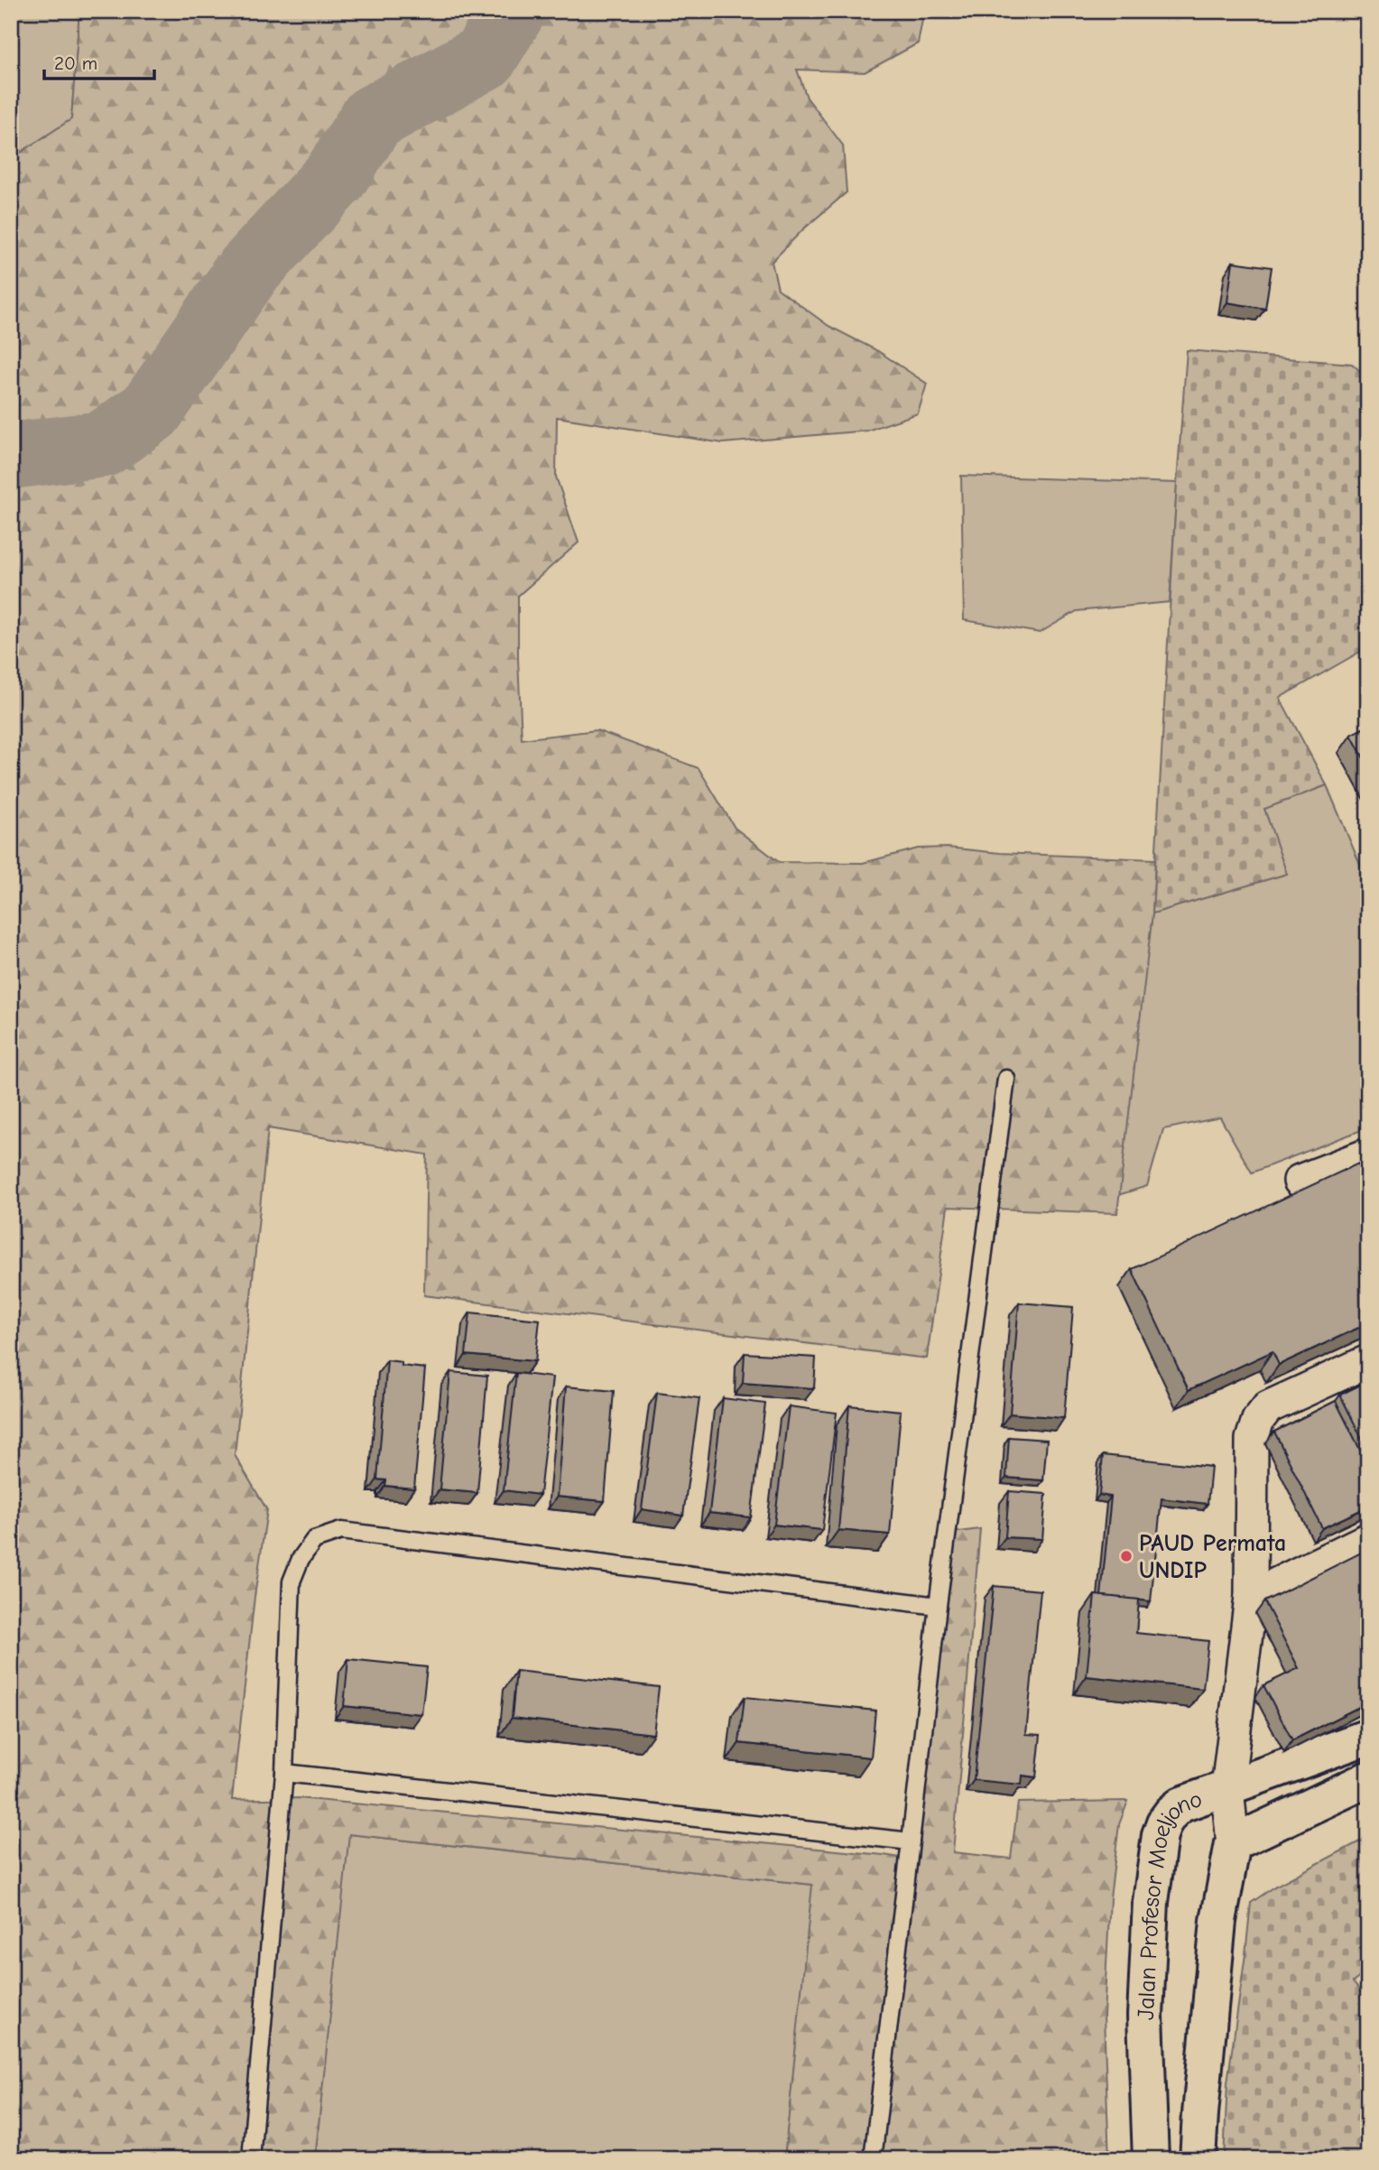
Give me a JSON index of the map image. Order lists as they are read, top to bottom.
{
  "streets": {
    "street": ["Jalan Profesor Moeljono"]
  },
  "places": ["PAUD Permata UNDIP"],
  "scale_bar": "20 m"
}
